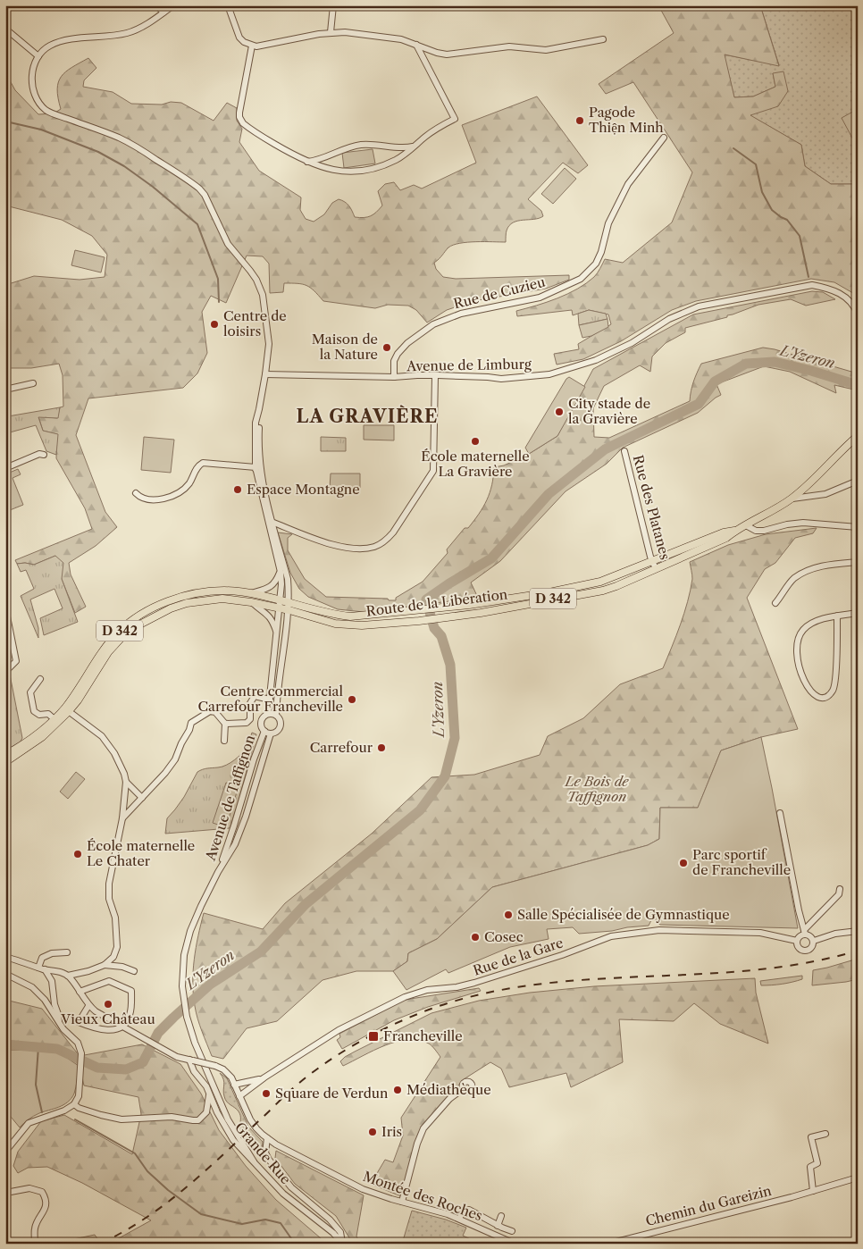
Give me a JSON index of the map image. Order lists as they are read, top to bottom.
{
  "streets": {
    "main road": ["D 342", "Route de la Libération"],
    "street": [
      "Rue de Cuzieu",
      "Avenue de Limburg",
      "Rue des Platanes",
      "Avenue de Taffignon",
      "Rue de la Gare",
      "Grande Rue",
      "Montée des Roches",
      "Chemin du Gareizin"
    ]
  },
  "crossings": [
    ["Rue de Cuzieu", "Avenue de Limburg"],
    ["Rue des Platanes", "Route de la Libération"],
    ["D 342", "Route de la Libération"],
    ["D 342", "Avenue de Taffignon"],
    ["Route de la Libération", "Avenue de Taffignon"],
    ["Avenue de Taffignon", "Grande Rue"],
    ["Rue de la Gare", "Grande Rue"],
    ["Grande Rue", "Montée des Roches"]
  ],
  "districts": ["LA GRAVIÈRE"],
  "water": ["L'Yzeron"],
  "parks": ["Le Bois de Taffignon"],
  "places": {
    "other": [
      "Pagode Thiện Minh",
      "Centre de loisirs",
      "Maison de la Nature",
      "City stade de la Gravière",
      "École maternelle La Gravière",
      "Espace Montagne",
      "Centre commercial Carrefour Francheville",
      "Carrefour",
      "École maternelle Le Chater",
      "Parc sportif de Francheville",
      "Salle Spécialisée de Gymnastique",
      "Cosec",
      "Vieux Château",
      "Médiathèque",
      "Square de Verdun",
      "Iris"
    ],
    "transit": ["Francheville"]
  }
}
